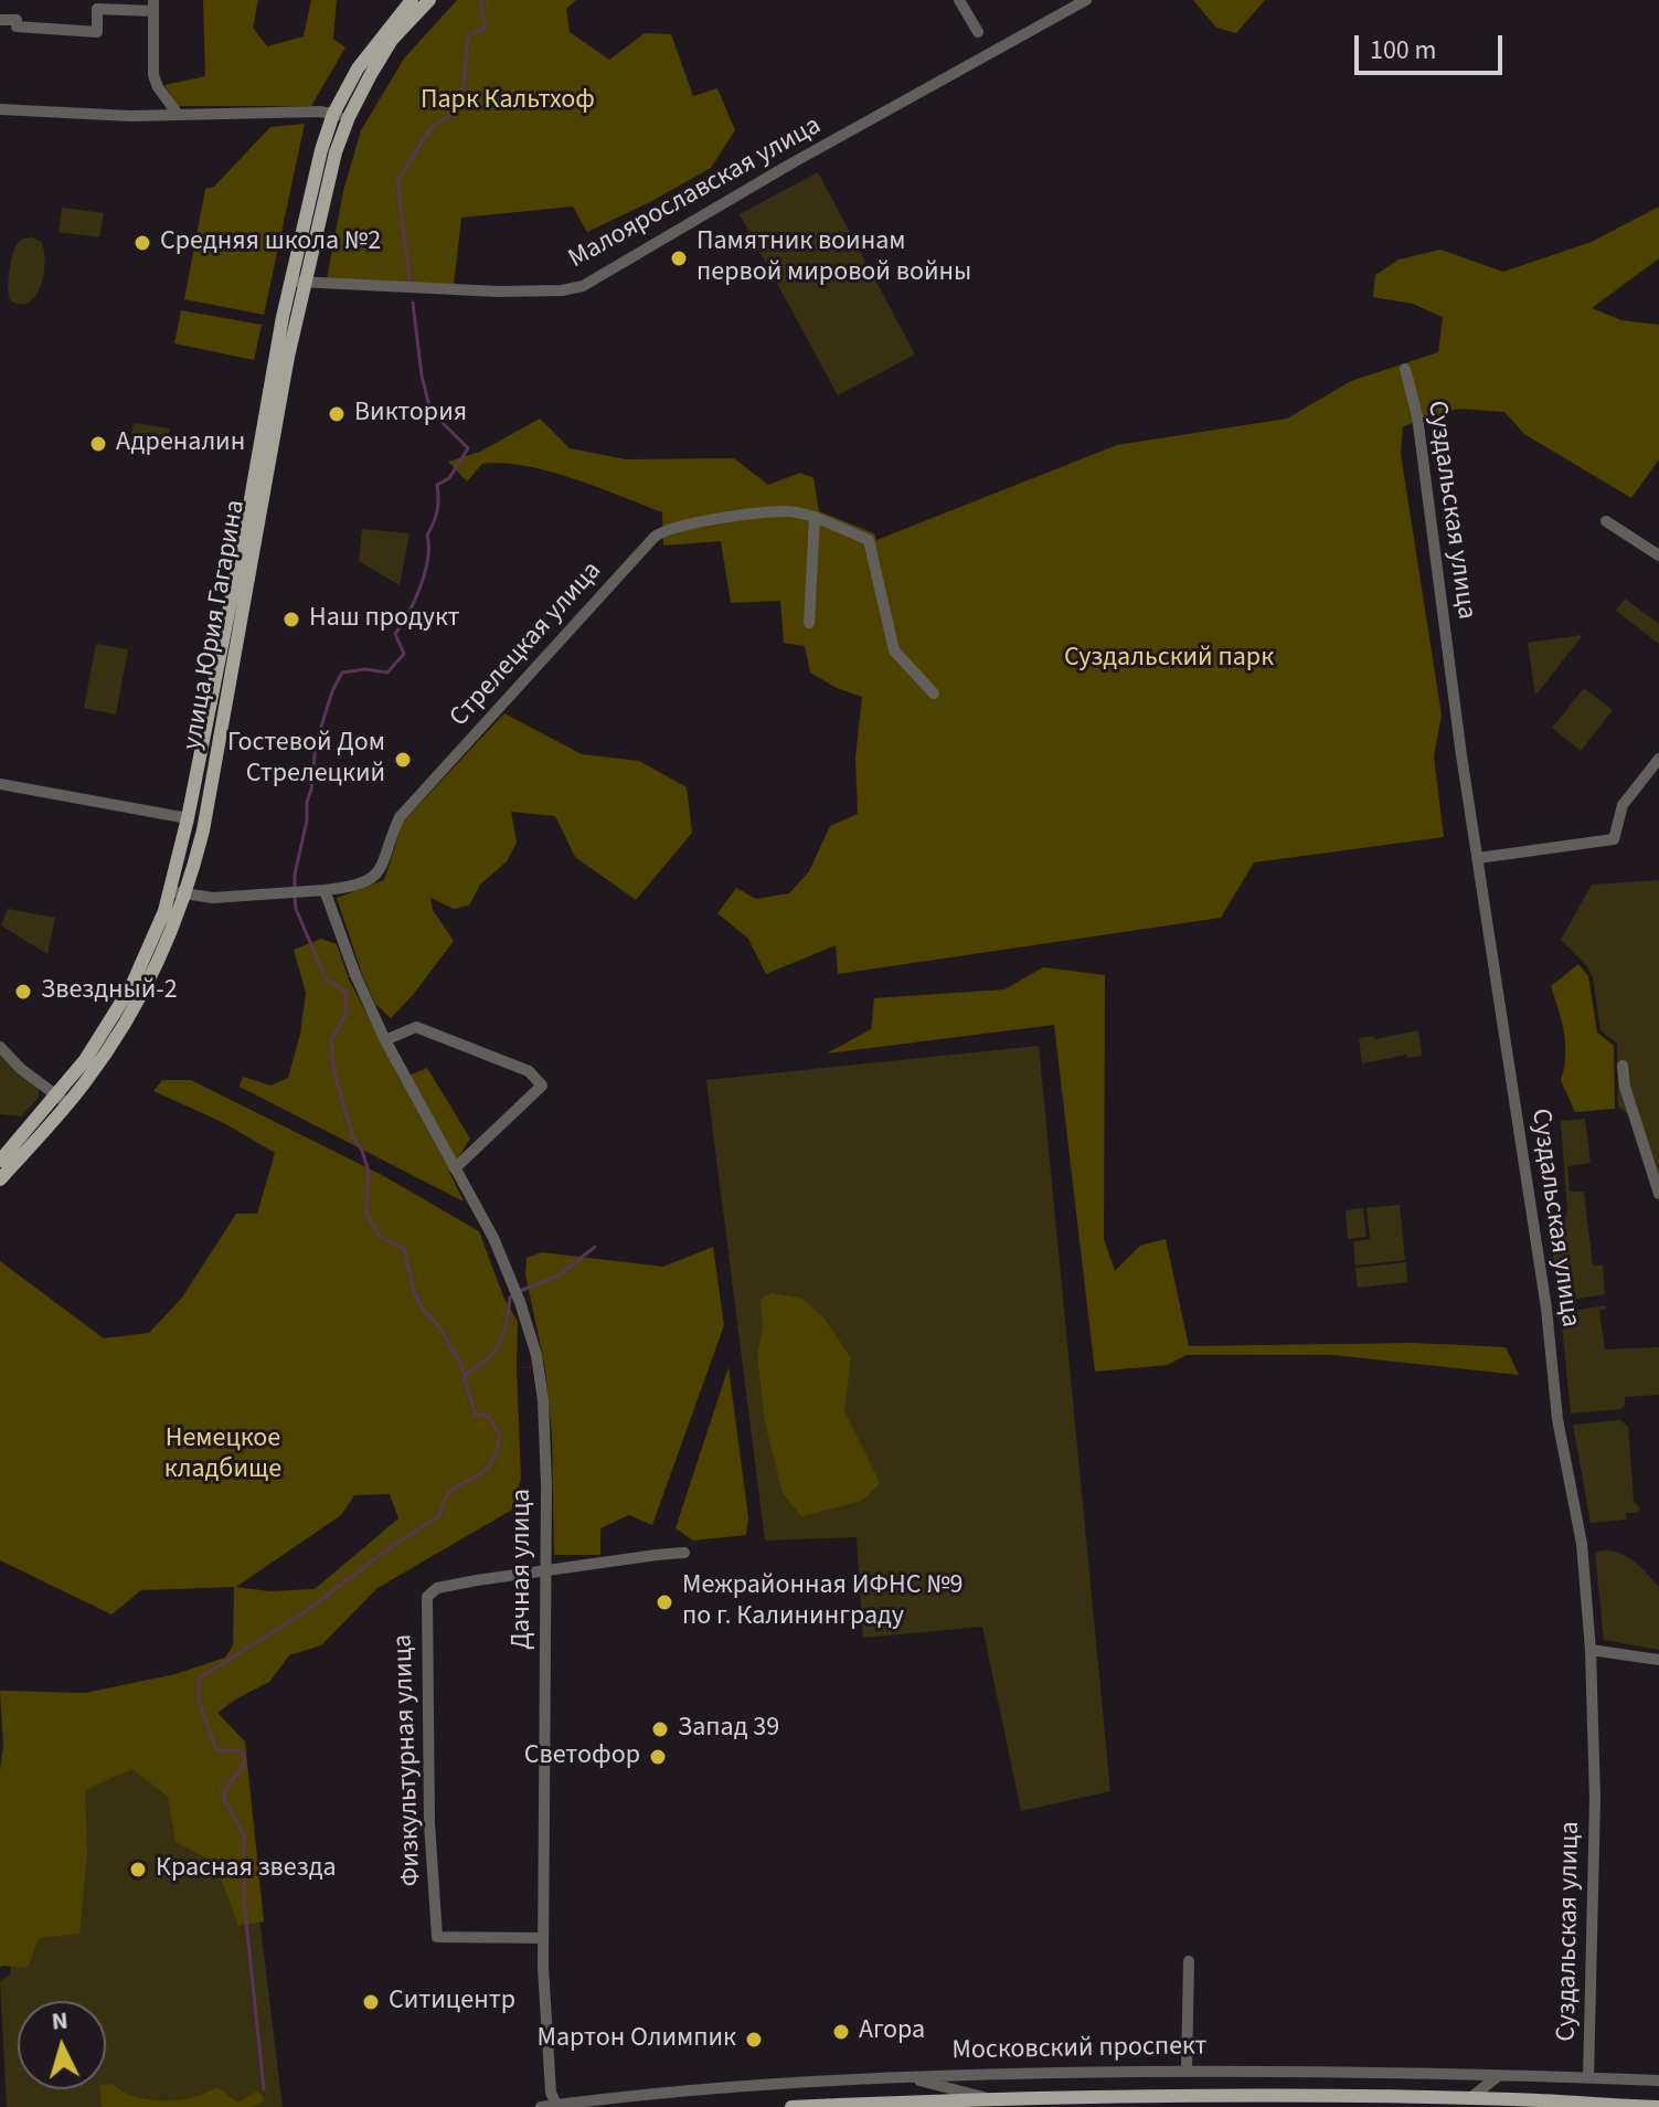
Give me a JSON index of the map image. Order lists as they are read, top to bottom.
{
  "streets": {
    "main road": ["улица Юрия Гагарина", "Московский проспект"],
    "street": [
      "Малоярославская улица",
      "Суздальская улица",
      "Стрелецкая улица",
      "Дачная улица",
      "Физкультурная улица"
    ]
  },
  "crossings": [
    ["Малоярославская улица", "улица Юрия Гагарина"],
    ["Суздальская улица", "Московский проспект"],
    ["улица Юрия Гагарина", "Стрелецкая улица"],
    ["Дачная улица", "Физкультурная улица"],
    ["Дачная улица", "Московский проспект"]
  ],
  "parks": ["Парк Кальтхоф", "Суздальский парк", "Немецкое кладбище"],
  "places": [
    "Средняя школа №2",
    "Памятник воинам первой мировой войны",
    "Виктория",
    "Адреналин",
    "Наш продукт",
    "Гостевой Дом Стрелецкий",
    "Звездный-2",
    "Межрайонная ИФНС №9 по г. Калининграду",
    "Запад 39",
    "Светофор",
    "Красная звезда",
    "Ситицентр",
    "Агора",
    "Мартон Олимпик"
  ],
  "scale_bar": "100 m",
  "north": "top"
}
